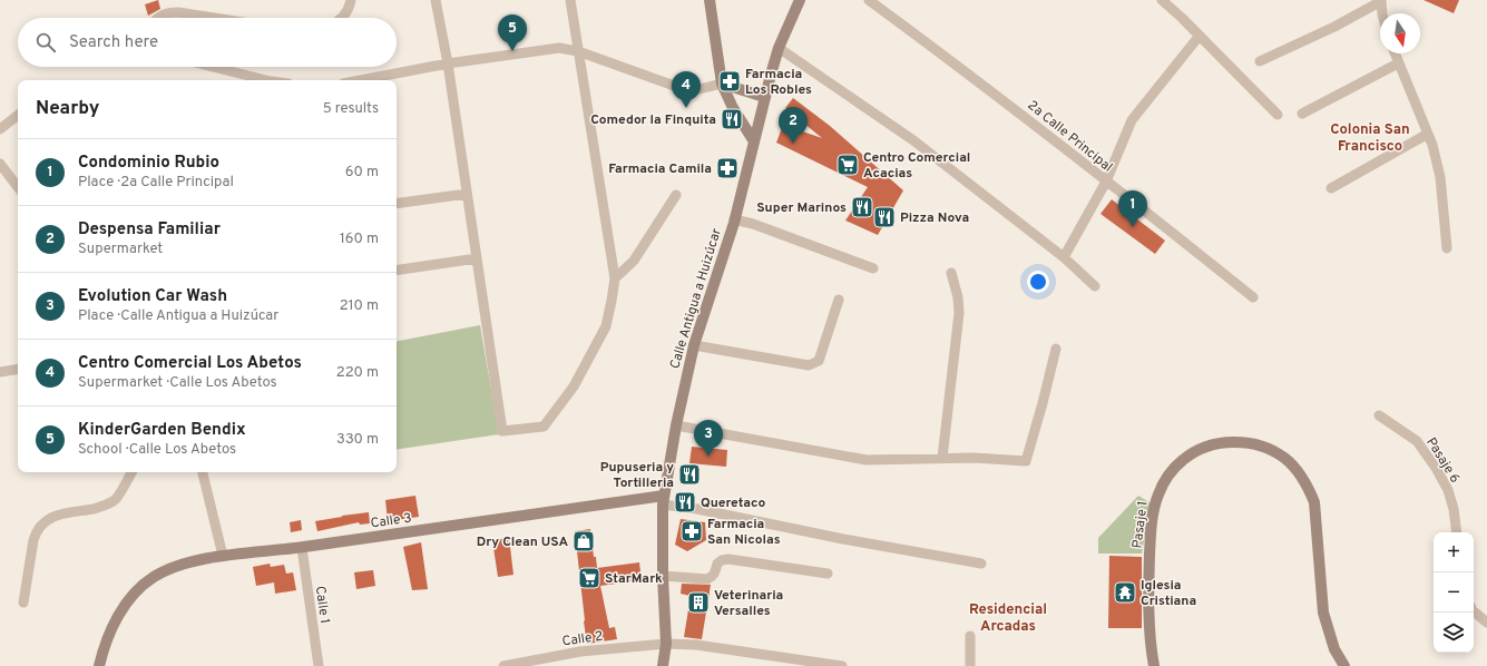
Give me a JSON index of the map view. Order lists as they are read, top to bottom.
{
  "streets": {
    "street": [
      "2a Calle Principal",
      "Calle Antigua a Huizúcar",
      "Pasaje 6",
      "Calle 3",
      "Pasaje 1",
      "Calle 1",
      "Calle 2"
    ]
  },
  "crossings": [
    ["Calle Antigua a Huizúcar", "Calle 3"],
    ["Calle Antigua a Huizúcar", "Calle 2"],
    ["Calle 3", "Calle 1"]
  ],
  "districts": ["Colonia San Francisco", "Residencial Arcadas"],
  "places": {
    "pharmacy": ["Farmacia Los Robles", "Farmacia Camila", "Farmacia San Nicolas"],
    "restaurant": [
      "Comedor la Finquita",
      "Super Marinos",
      "Pizza Nova",
      "Pupuseria y Tortilleria",
      "Queretaco"
    ],
    "supermarket": ["Centro Comercial Acacias", "StarMark"],
    "shop": ["Dry Clean USA"],
    "temple": ["Iglesia Cristiana"],
    "building": ["Veterinaria Versalles"]
  },
  "north": "bottom",
  "page": {
    "pins": [
      "5",
      "4",
      "2",
      "1",
      "3"
    ],
    "search": "Search here",
    "heading": ["Nearby", "5 results"],
    "list": [
      {
        "mark": "1",
        "name": "Condominio Rubio",
        "note": "Place · 2a Calle Principal",
        "value": "60 m"
      },
      {
        "mark": "2",
        "name": "Despensa Familiar",
        "note": "Supermarket",
        "value": "160 m"
      },
      {
        "mark": "3",
        "name": "Evolution Car Wash",
        "note": "Place · Calle Antigua a Huizúcar",
        "value": "210 m"
      },
      {
        "mark": "4",
        "name": "Centro Comercial Los Abetos",
        "note": "Supermarket · Calle Los Abetos",
        "value": "220 m"
      },
      {
        "mark": "5",
        "name": "KinderGarden Bendix",
        "note": "School · Calle Los Abetos",
        "value": "330 m"
      }
    ],
    "map_buttons": ["+", "−"]
  }
}
